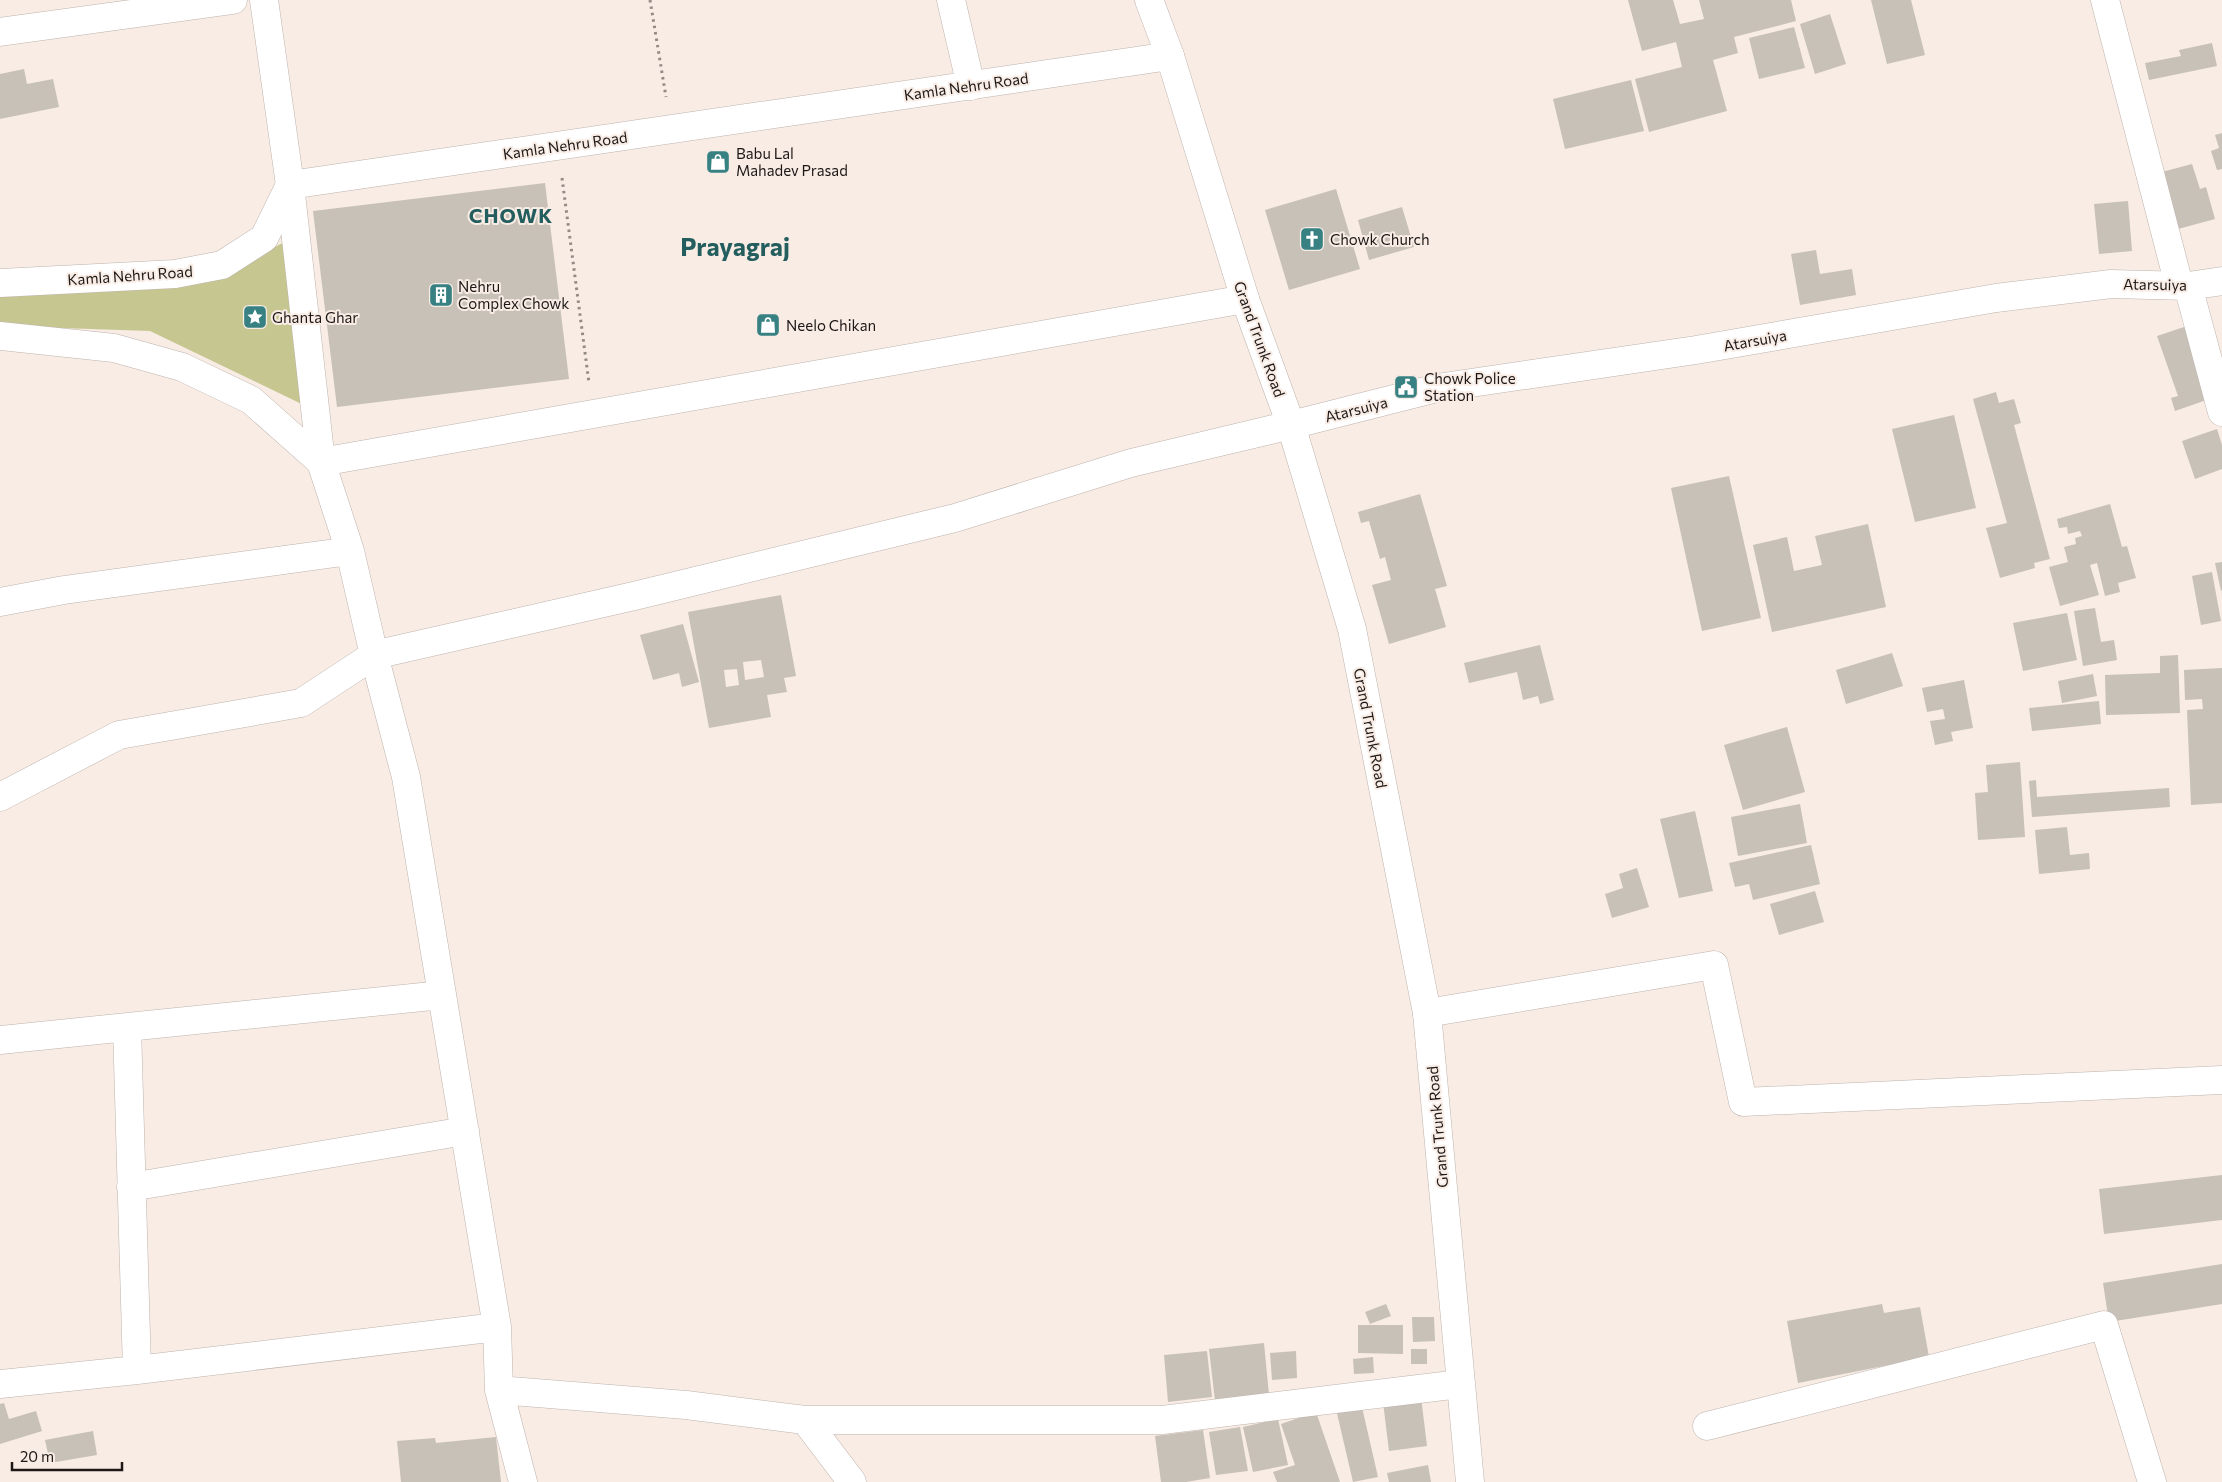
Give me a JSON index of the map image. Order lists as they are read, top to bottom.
{
  "streets": {
    "street": ["Kamla Nehru Road", "Atarsuiya", "Grand Trunk Road"]
  },
  "crossings": [
    ["Kamla Nehru Road", "Grand Trunk Road"],
    ["Atarsuiya", "Grand Trunk Road"]
  ],
  "districts": ["CHOWK", "Prayagraj"],
  "places": {
    "shop": ["Babu Lal Mahadev Prasad", "Neelo Chikan"],
    "church": ["Chowk Church"],
    "building": ["Nehru Complex Chowk"],
    "place": ["Ghanta Ghar"],
    "public building": ["Chowk Police Station"]
  },
  "scale_bar": "20 m"
}
